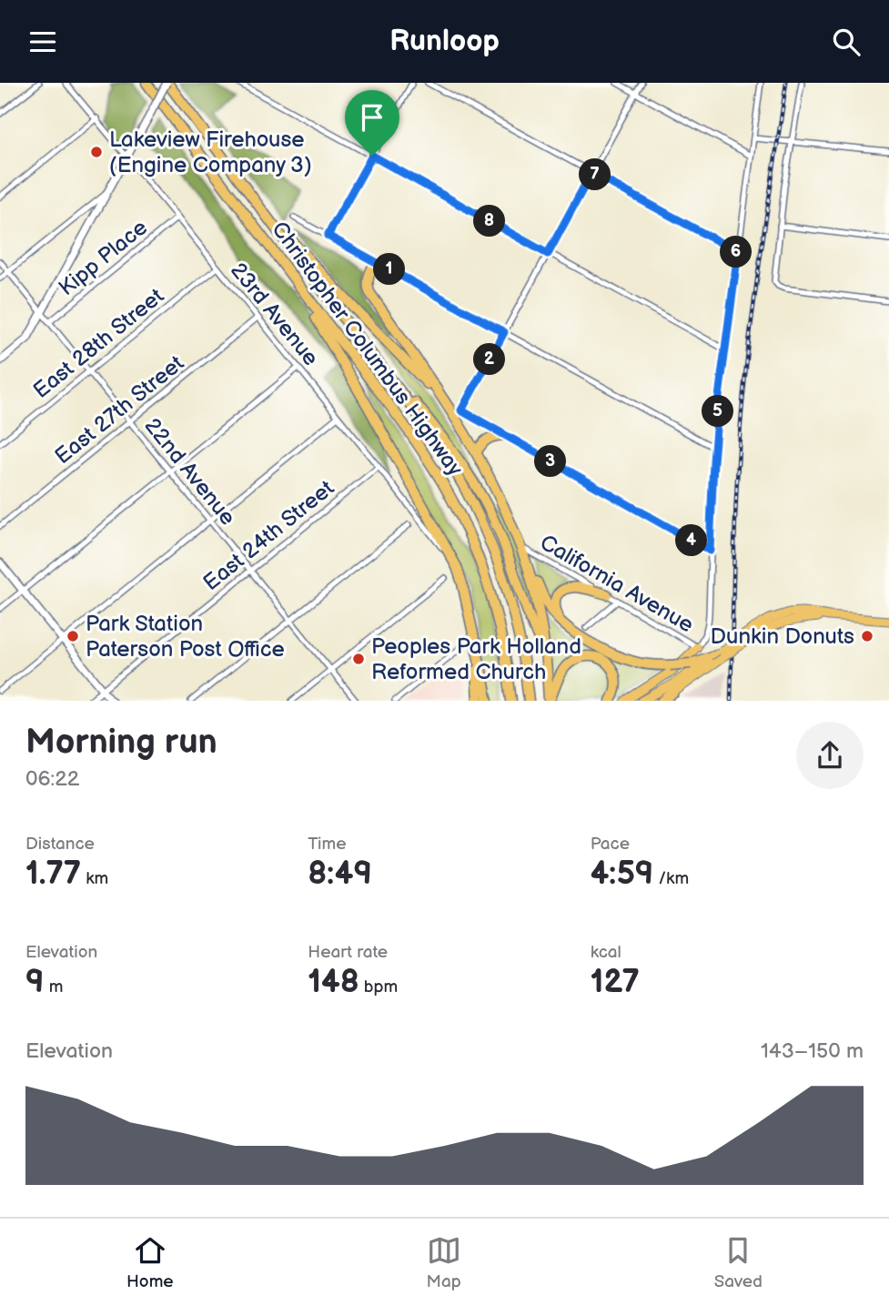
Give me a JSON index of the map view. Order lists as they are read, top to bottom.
{
  "streets": {
    "highway": ["Christopher Columbus Highway"],
    "street": [
      "Kipp Place",
      "23rd Avenue",
      "East 28th Street",
      "East 27th Street",
      "22nd Avenue",
      "East 24th Street",
      "California Avenue"
    ]
  },
  "crossings": [
    ["Kipp Place", "23rd Avenue"],
    ["Kipp Place", "22nd Avenue"],
    ["23rd Avenue", "East 28th Street"],
    ["23rd Avenue", "East 27th Street"],
    ["23rd Avenue", "East 24th Street"],
    ["East 28th Street", "22nd Avenue"],
    ["East 27th Street", "22nd Avenue"],
    ["22nd Avenue", "East 24th Street"]
  ],
  "places": [
    "Lakeview Firehouse (Engine Company 3)",
    "Park Station Paterson Post Office",
    "Dunkin Donuts",
    "Peoples Park Holland Reformed Church"
  ],
  "page": {
    "header": "Runloop",
    "pins": [
      "7",
      "8",
      "6",
      "1",
      "2",
      "5",
      "3",
      "4"
    ],
    "heading": ["Morning run", "06:22"],
    "stats": [
      ["Distance", "1.77 km"],
      ["Time", "8:49"],
      ["Pace", "4:59 /km"],
      ["Elevation", "9 m"],
      ["Heart rate", "148 bpm"],
      ["kcal", "127"]
    ],
    "chart": ["Elevation", "143–150 m"],
    "tabs": ["Home", "Map", "Saved"]
  }
}
